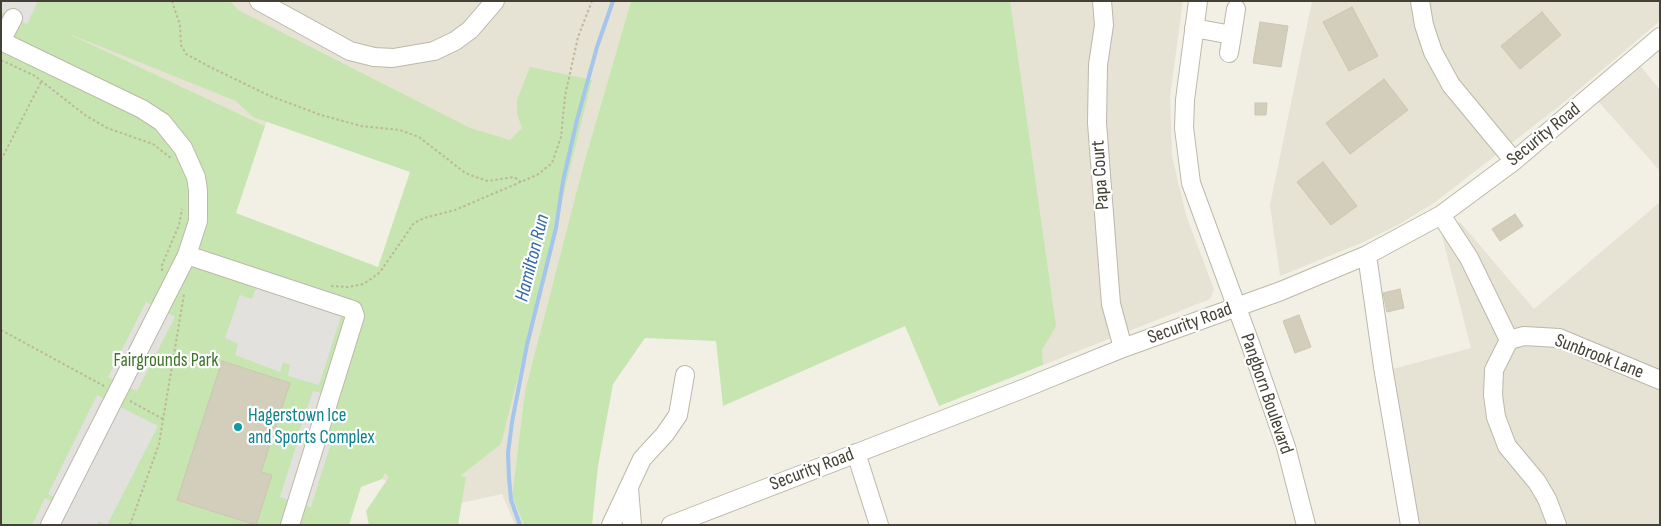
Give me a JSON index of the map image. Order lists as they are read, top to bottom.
{
  "streets": {
    "street": [
      "Security Road",
      "Papa Court",
      "Sunbrook Lane",
      "Pangborn Boulevard"
    ]
  },
  "crossings": [
    ["Security Road", "Papa Court"],
    ["Security Road", "Pangborn Boulevard"]
  ],
  "water": ["Hamilton Run"],
  "parks": ["Fairgrounds Park"],
  "places": ["Hagerstown Ice and Sports Complex"]
}
